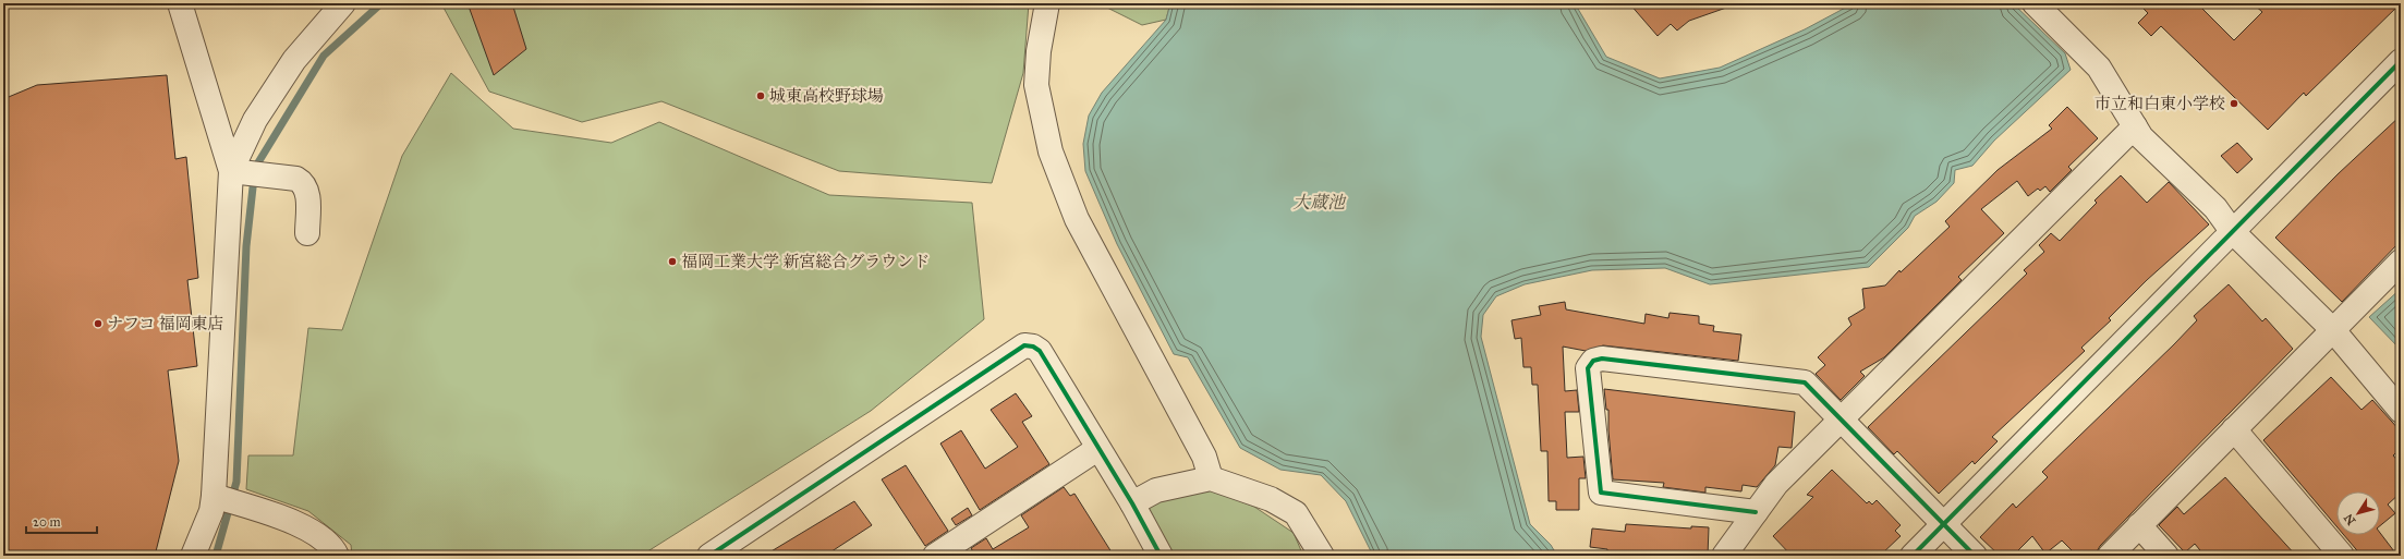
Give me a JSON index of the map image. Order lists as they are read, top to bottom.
{
  "water": ["大蔵池"],
  "places": [
    "城東高校野球場",
    "市立和白東小学校",
    "福岡工業大学 新宮総合グラウンド",
    "ナフコ 福岡東店"
  ],
  "scale_bar": "20 m",
  "north": "bottom left"
}
